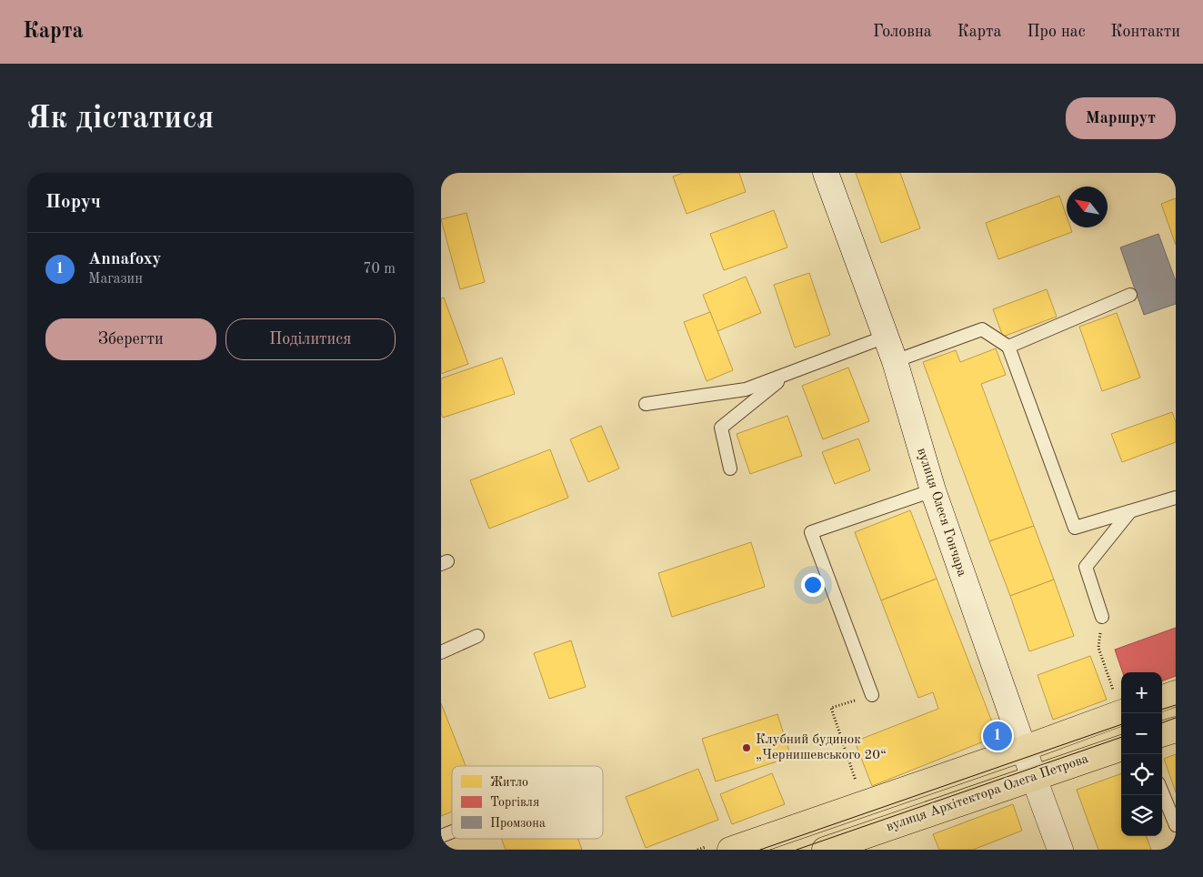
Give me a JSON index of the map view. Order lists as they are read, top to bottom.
{
  "streets": {
    "main road": ["вулиця Олеся Гончара", "вулиця Архітектора Олега Петрова"]
  },
  "crossings": [
    ["вулиця Олеся Гончара", "вулиця Архітектора Олега Петрова"]
  ],
  "places": ["Клубний будинок „Чернишевського 20“"],
  "legend": ["Житло", "Торгівля", "Промзона"],
  "north": "top left",
  "page": {
    "header": "Карта",
    "nav": [
      "Головна",
      "Карта",
      "Про нас",
      "Контакти"
    ],
    "buttons": [
      "Маршрут",
      ["Зберегти", "Поділитися"]
    ],
    "title": "Як дістатися",
    "heading": "Поруч",
    "list": [
      {
        "mark": "1",
        "name": "Annafoxy",
        "note": "Магазин",
        "value": "70 m"
      }
    ],
    "map_buttons": ["+", "−"],
    "pins": "1"
  }
}
